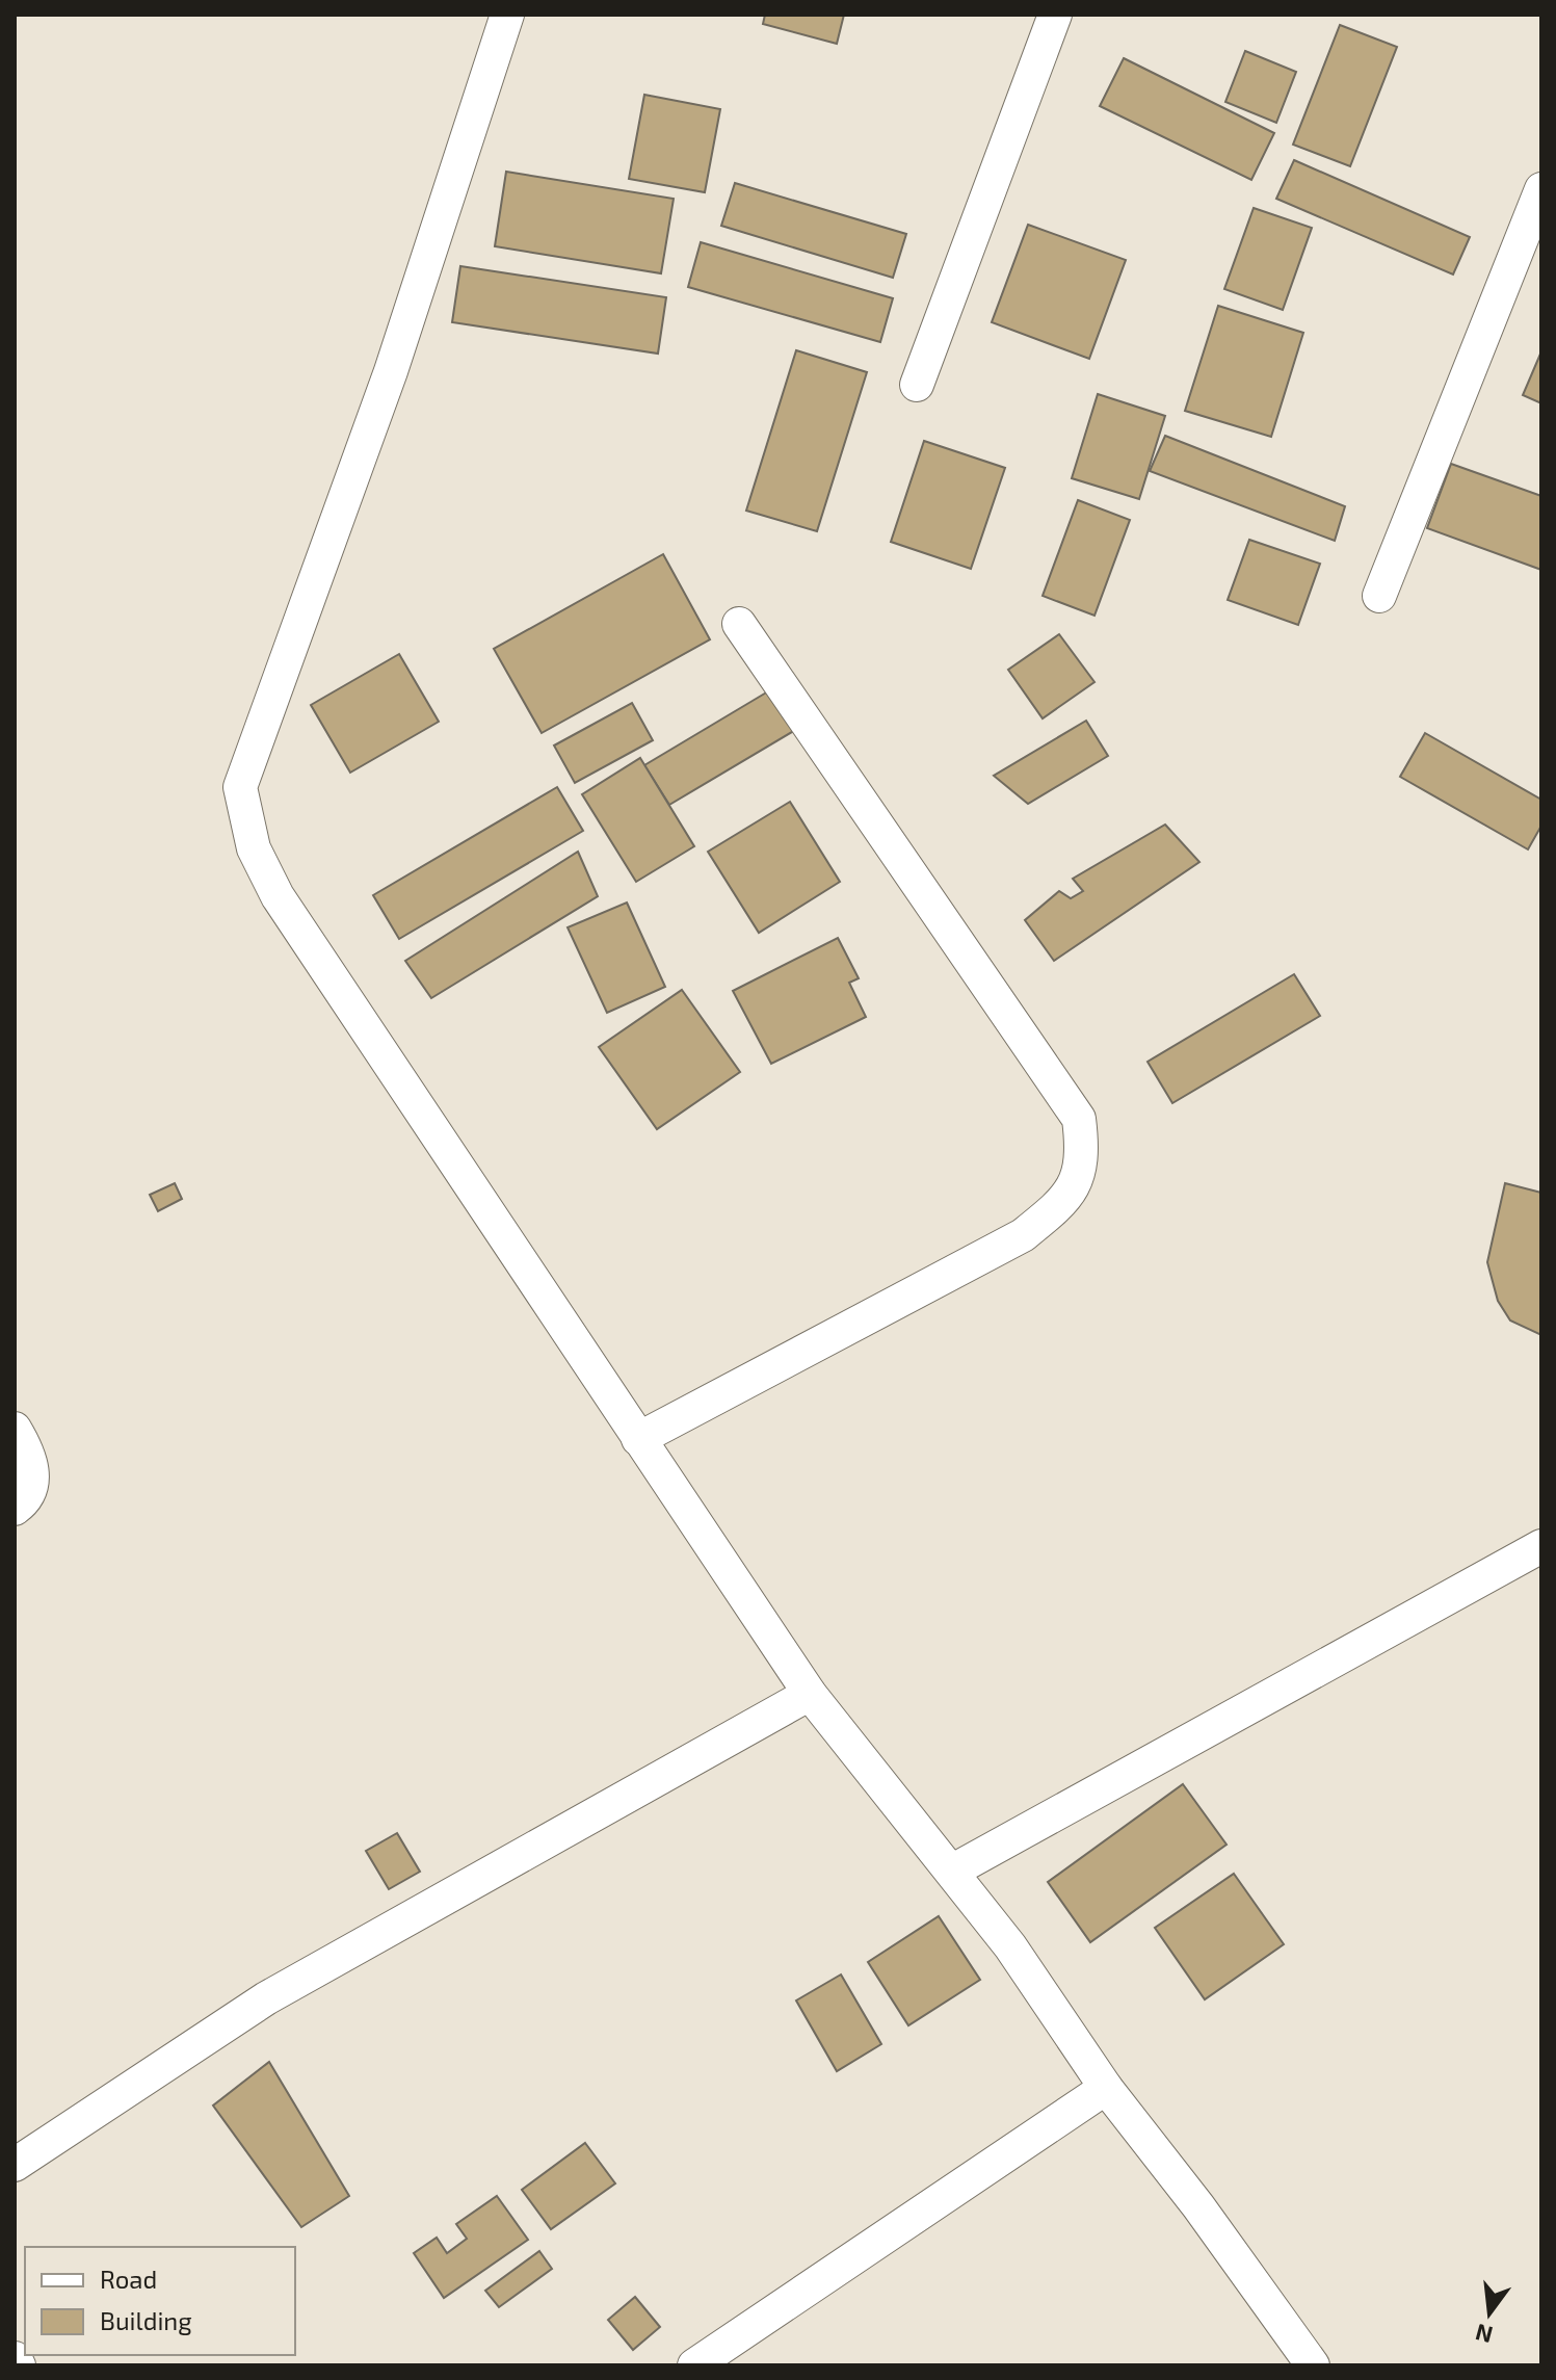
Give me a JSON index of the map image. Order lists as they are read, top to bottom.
{
  "legend": ["Road", "Building"],
  "north": "bottom"
}
